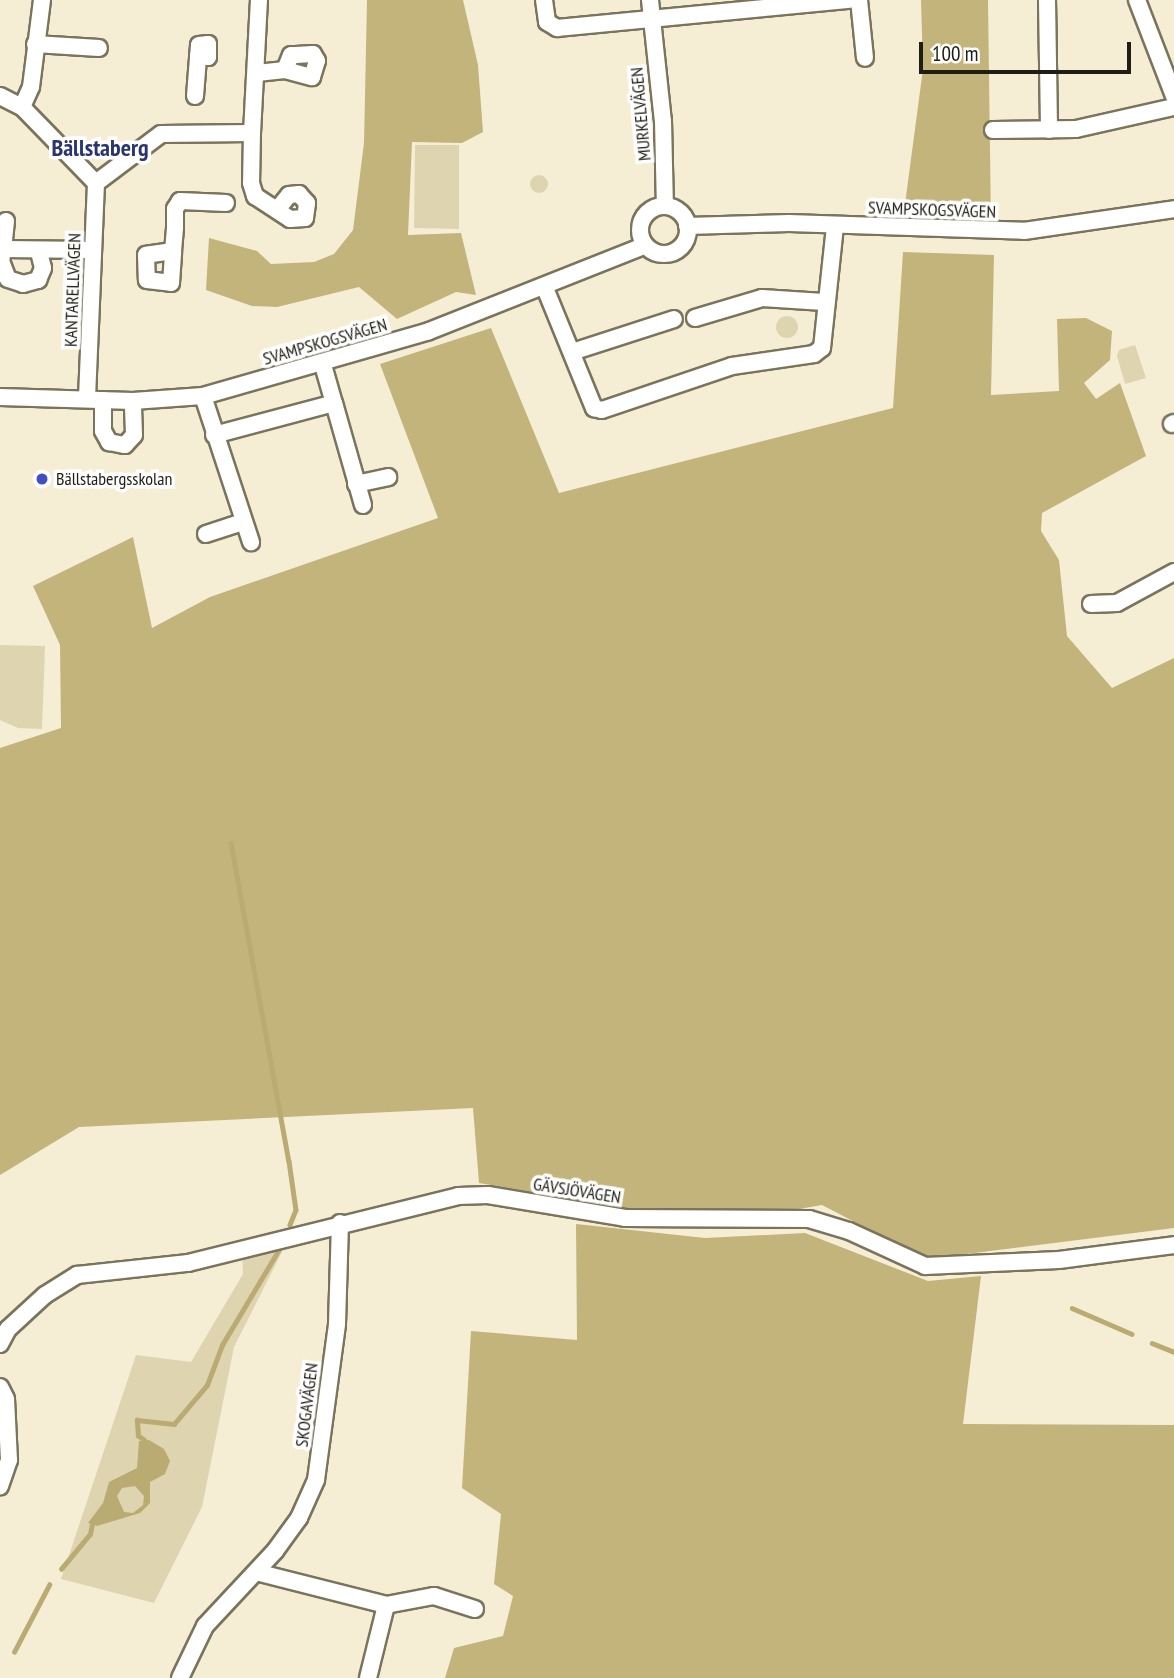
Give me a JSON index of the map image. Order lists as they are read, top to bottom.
{
  "streets": {
    "street": [
      "MURKELVÄGEN",
      "SVAMPSKOGSVÄGEN",
      "KANTARELLVÄGEN",
      "GÄVSJÖVÄGEN",
      "SKOGAVÄGEN"
    ]
  },
  "crossings": [
    ["MURKELVÄGEN", "SVAMPSKOGSVÄGEN"],
    ["SVAMPSKOGSVÄGEN", "KANTARELLVÄGEN"],
    ["GÄVSJÖVÄGEN", "SKOGAVÄGEN"]
  ],
  "districts": ["Bällstaberg"],
  "places": ["Bällstabergsskolan"],
  "scale_bar": "100 m"
}
